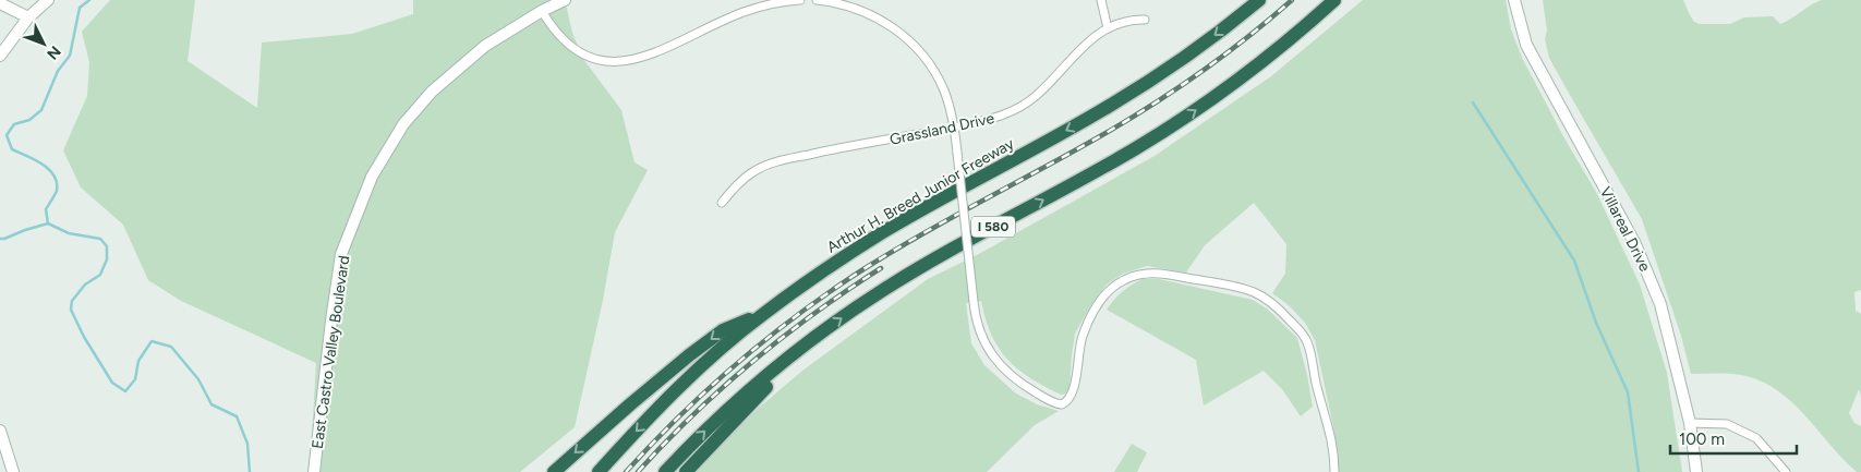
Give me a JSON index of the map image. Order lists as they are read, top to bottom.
{
  "streets": {
    "highway": ["Arthur H. Breed Junior Freeway", "I 580"],
    "street": ["Grassland Drive", "Villareal Drive", "East Castro Valley Boulevard"]
  },
  "scale_bar": "100 m",
  "north": "bottom right"
}
